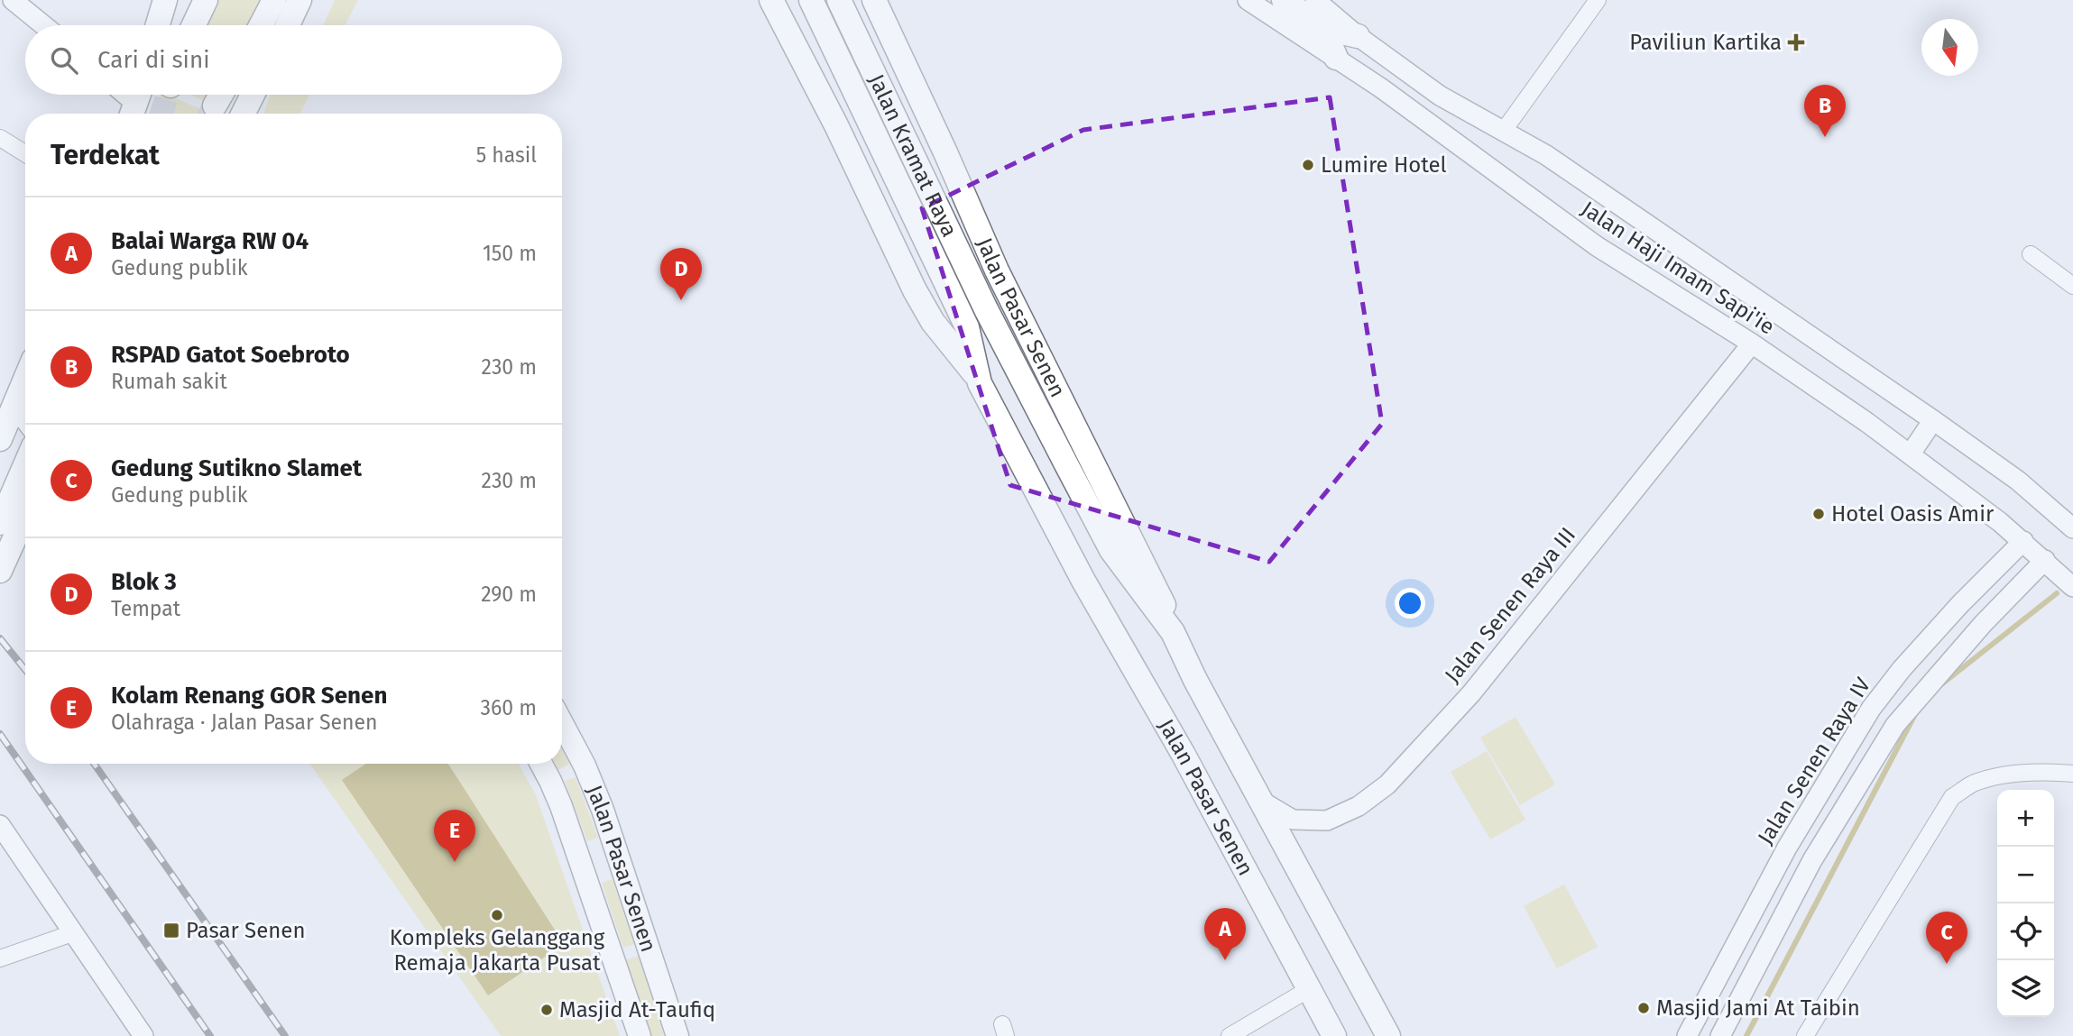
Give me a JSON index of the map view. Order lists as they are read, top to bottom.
{
  "streets": {
    "main road": ["Jalan Kramat Raya", "Jalan Pasar Senen"],
    "street": ["Jalan Haji Imam Sapi'ie", "Jalan Senen Raya III", "Jalan Senen Raya IV"]
  },
  "crossings": [
    ["Jalan Kramat Raya", "Jalan Pasar Senen"],
    ["Jalan Haji Imam Sapi'ie", "Jalan Senen Raya III"],
    ["Jalan Haji Imam Sapi'ie", "Jalan Senen Raya IV"],
    ["Jalan Pasar Senen", "Jalan Senen Raya III"]
  ],
  "places": {
    "health": ["Paviliun Kartika"],
    "other": [
      "Lumire Hotel",
      "Hotel Oasis Amir",
      "Kompleks Gelanggang Remaja Jakarta Pusat",
      "Masjid Jami At Taibin",
      "Masjid At-Taufiq"
    ],
    "transit": ["Pasar Senen"]
  },
  "north": "bottom",
  "page": {
    "search": "Cari di sini",
    "pins": [
      "B",
      "D",
      "E",
      "A",
      "C"
    ],
    "heading": ["Terdekat", "5 hasil"],
    "list": [
      {
        "mark": "A",
        "name": "Balai Warga RW 04",
        "note": "Gedung publik",
        "value": "150 m"
      },
      {
        "mark": "B",
        "name": "RSPAD Gatot Soebroto",
        "note": "Rumah sakit",
        "value": "230 m"
      },
      {
        "mark": "C",
        "name": "Gedung Sutikno Slamet",
        "note": "Gedung publik",
        "value": "230 m"
      },
      {
        "mark": "D",
        "name": "Blok 3",
        "note": "Tempat",
        "value": "290 m"
      },
      {
        "mark": "E",
        "name": "Kolam Renang GOR Senen",
        "note": "Olahraga · Jalan Pasar Senen",
        "value": "360 m"
      }
    ],
    "map_buttons": ["+", "−"]
  }
}
